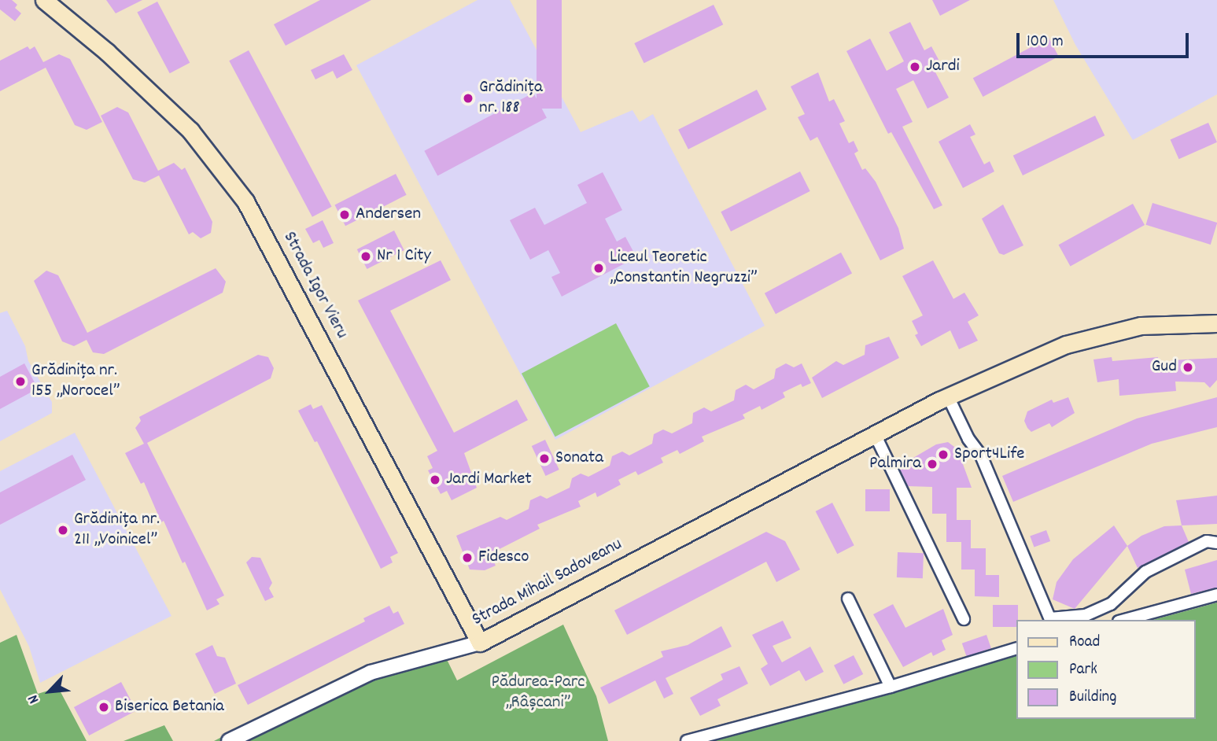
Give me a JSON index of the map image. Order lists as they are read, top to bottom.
{
  "streets": {
    "main road": ["Strada Igor Vieru", "Strada Mihail Sadoveanu"]
  },
  "crossings": [
    ["Strada Igor Vieru", "Strada Mihail Sadoveanu"]
  ],
  "parks": ["Pădurea-Parc „Râșcani”"],
  "places": [
    "Jardi",
    "Grădinița nr. 188",
    "Andersen",
    "Nr 1 City",
    "Liceul Teoretic „Constantin Negruzzi”",
    "Gud",
    "Grădinița nr. 155 „Norocel”",
    "Sport4Life",
    "Sonata",
    "Palmira",
    "Jardi Market",
    "Grădinița nr. 211 „Voinicel”",
    "Fidesco",
    "Biserica Betania"
  ],
  "legend": ["Road", "Park", "Building"],
  "scale_bar": "100 m",
  "north": "bottom left"
}
